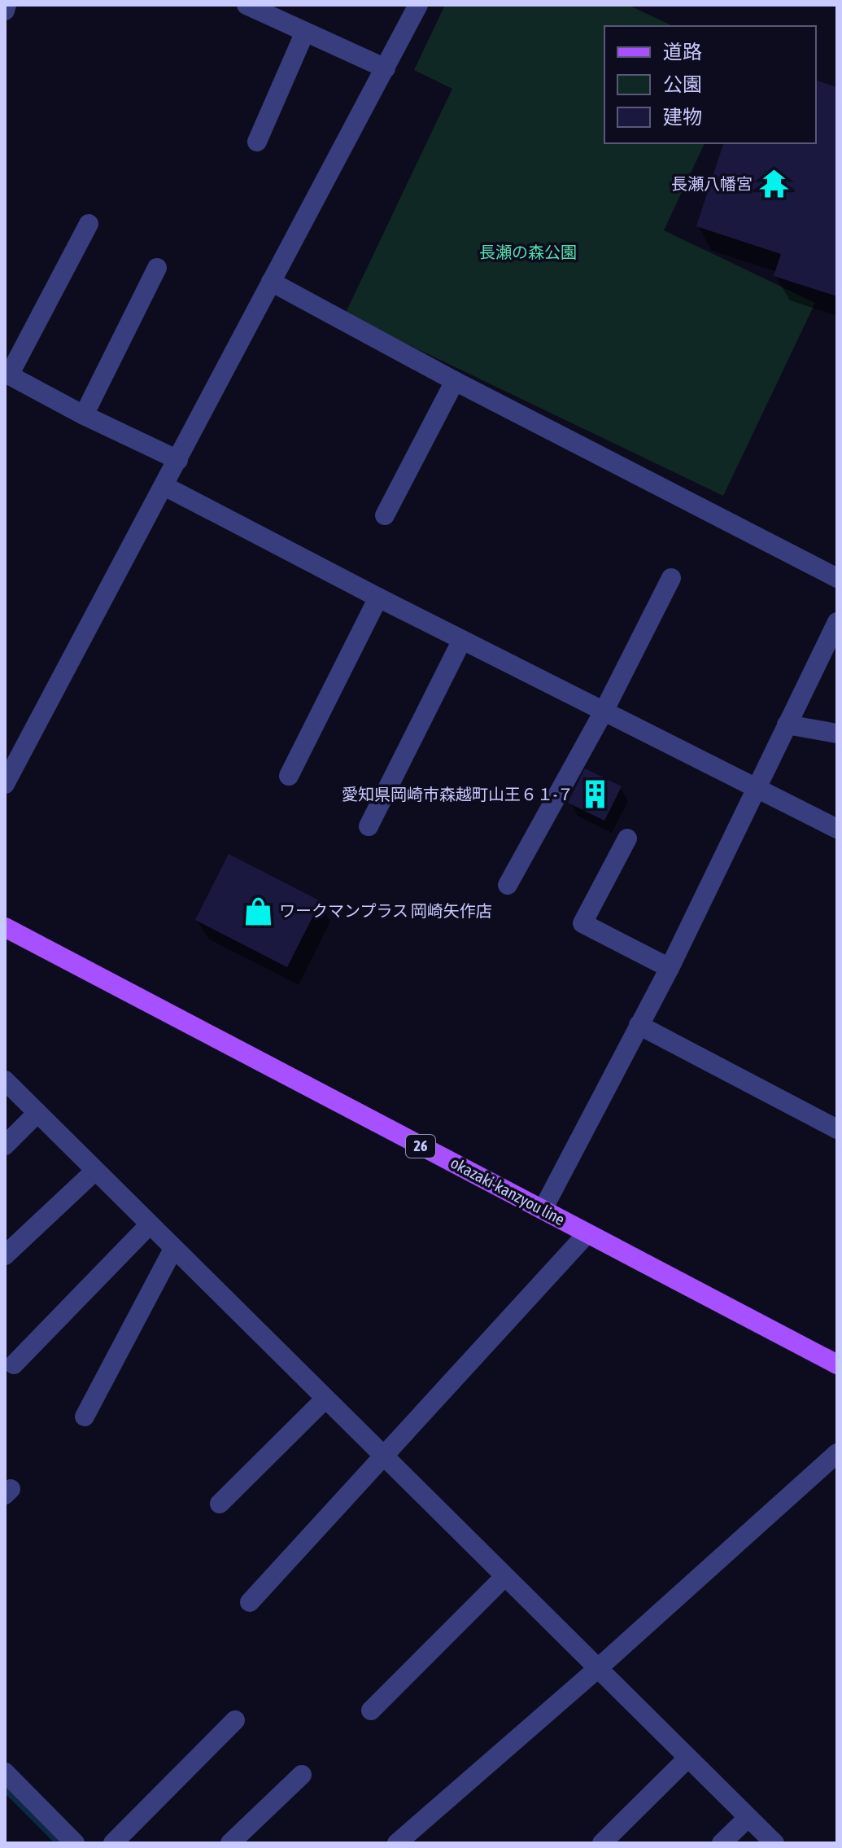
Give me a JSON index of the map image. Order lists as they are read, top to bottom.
{
  "streets": {
    "main road": ["26", "okazaki-kanzyou line"]
  },
  "parks": ["長瀬の森公園"],
  "places": {
    "temple": ["長瀬八幡宮"],
    "building": ["愛知県岡崎市森越町山王６１‐７"],
    "shop": ["ワークマンプラス 岡崎矢作店"]
  },
  "legend": ["道路", "公園", "建物"]
}
